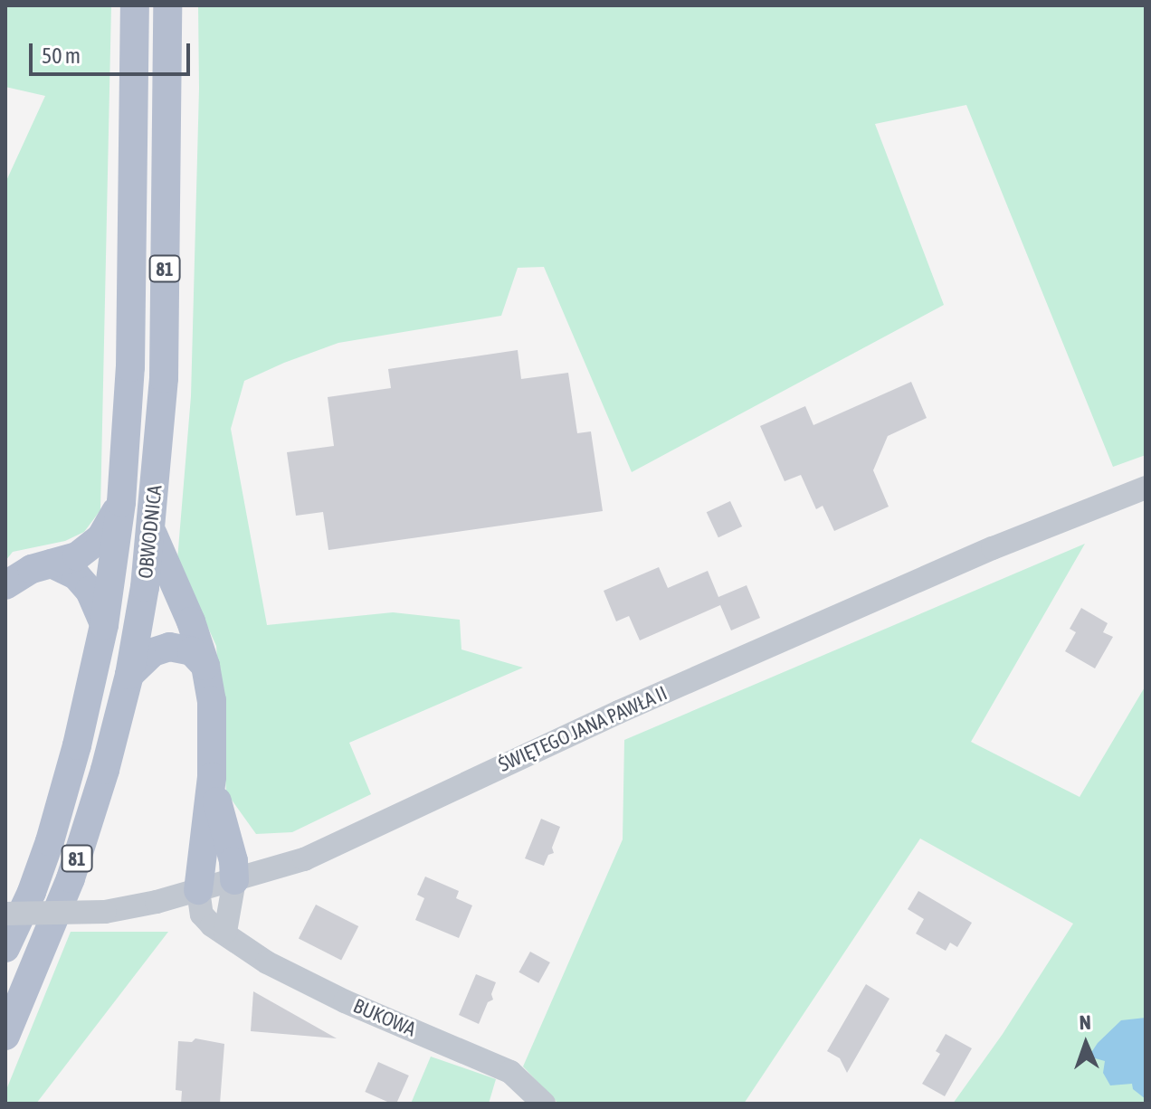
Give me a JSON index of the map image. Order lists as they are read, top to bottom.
{
  "streets": {
    "main road": ["81", "OBWODNICA"],
    "street": ["ŚWIĘTEGO JANA PAWŁA II", "BUKOWA"]
  },
  "crossings": [
    ["ŚWIĘTEGO JANA PAWŁA II", "BUKOWA"]
  ],
  "scale_bar": "50 m",
  "north": "top"
}
